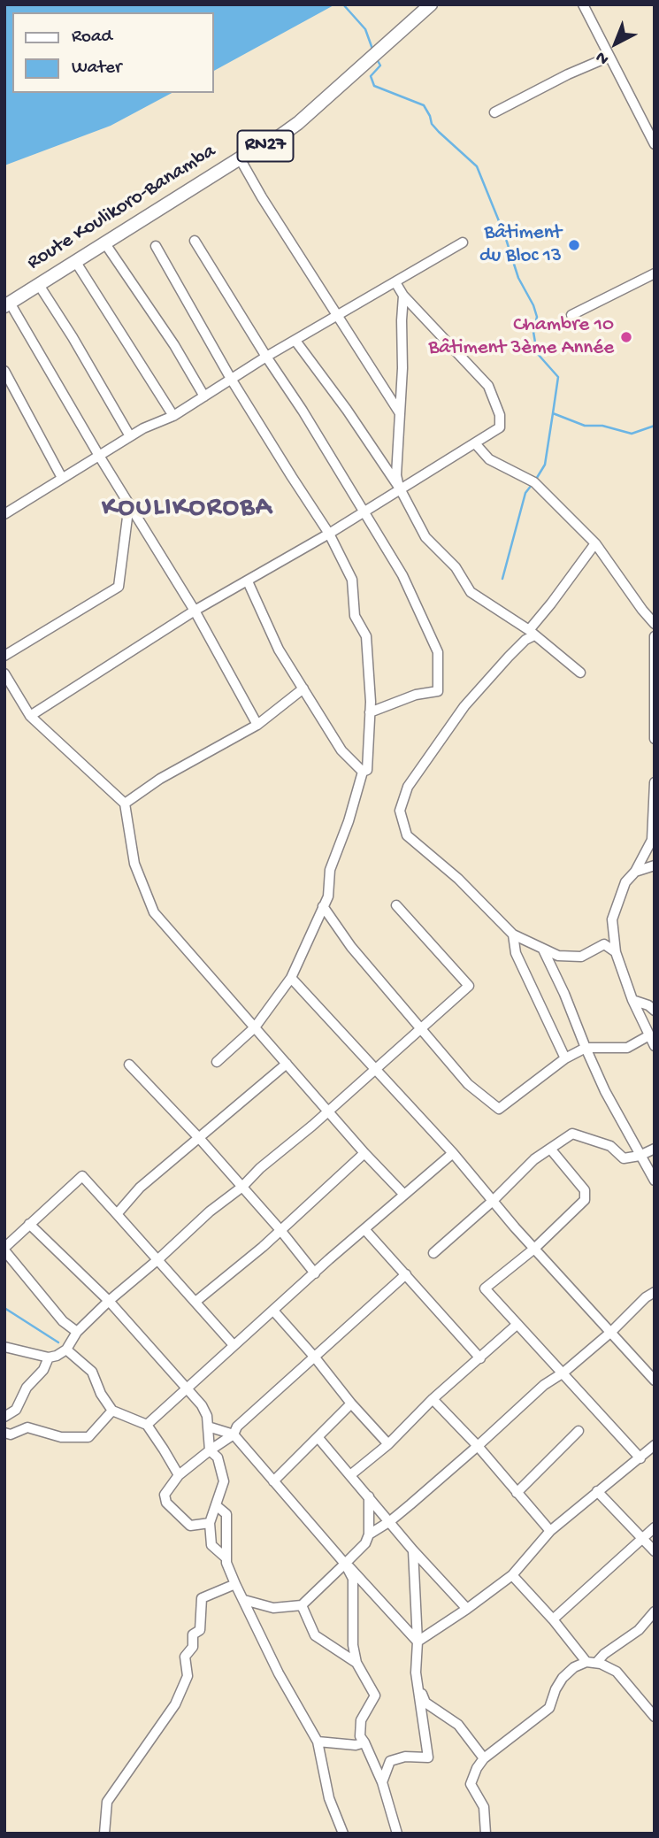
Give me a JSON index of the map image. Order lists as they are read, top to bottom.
{
  "streets": {
    "main road": ["RN27", "Route Koulikoro-Banamba"]
  },
  "districts": ["KOULIKOROBA"],
  "places": ["Bâtiment du Bloc 13", "Chambre 10 Bâtiment 3ème Année"],
  "legend": ["Road", "Water"],
  "north": "bottom left"
}
